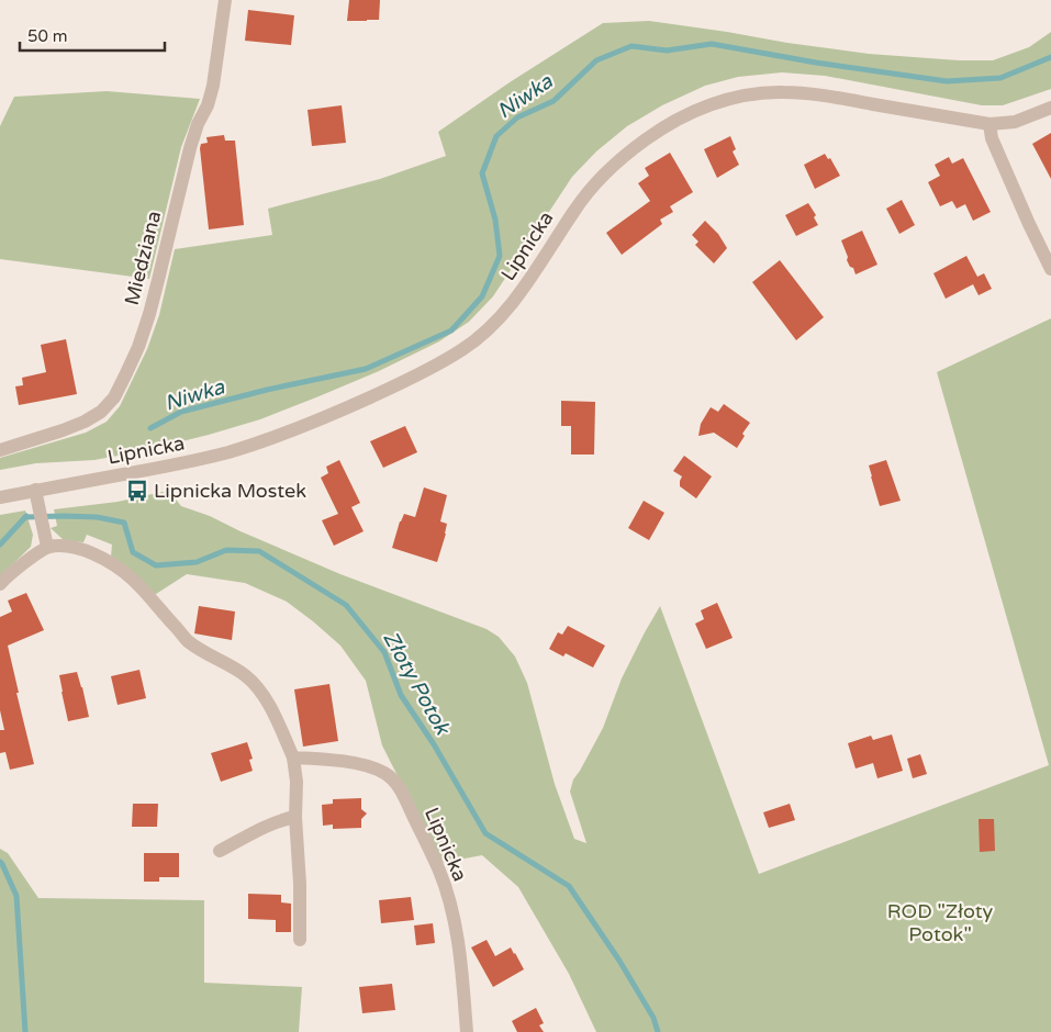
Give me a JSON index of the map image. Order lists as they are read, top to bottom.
{
  "streets": {
    "street": ["Lipnicka", "Miedziana"]
  },
  "water": ["Niwka", "Złoty Potok"],
  "parks": ["ROD \"Złoty Potok\""],
  "places": {
    "bus stop": ["Lipnicka Mostek"]
  },
  "scale_bar": "50 m"
}
